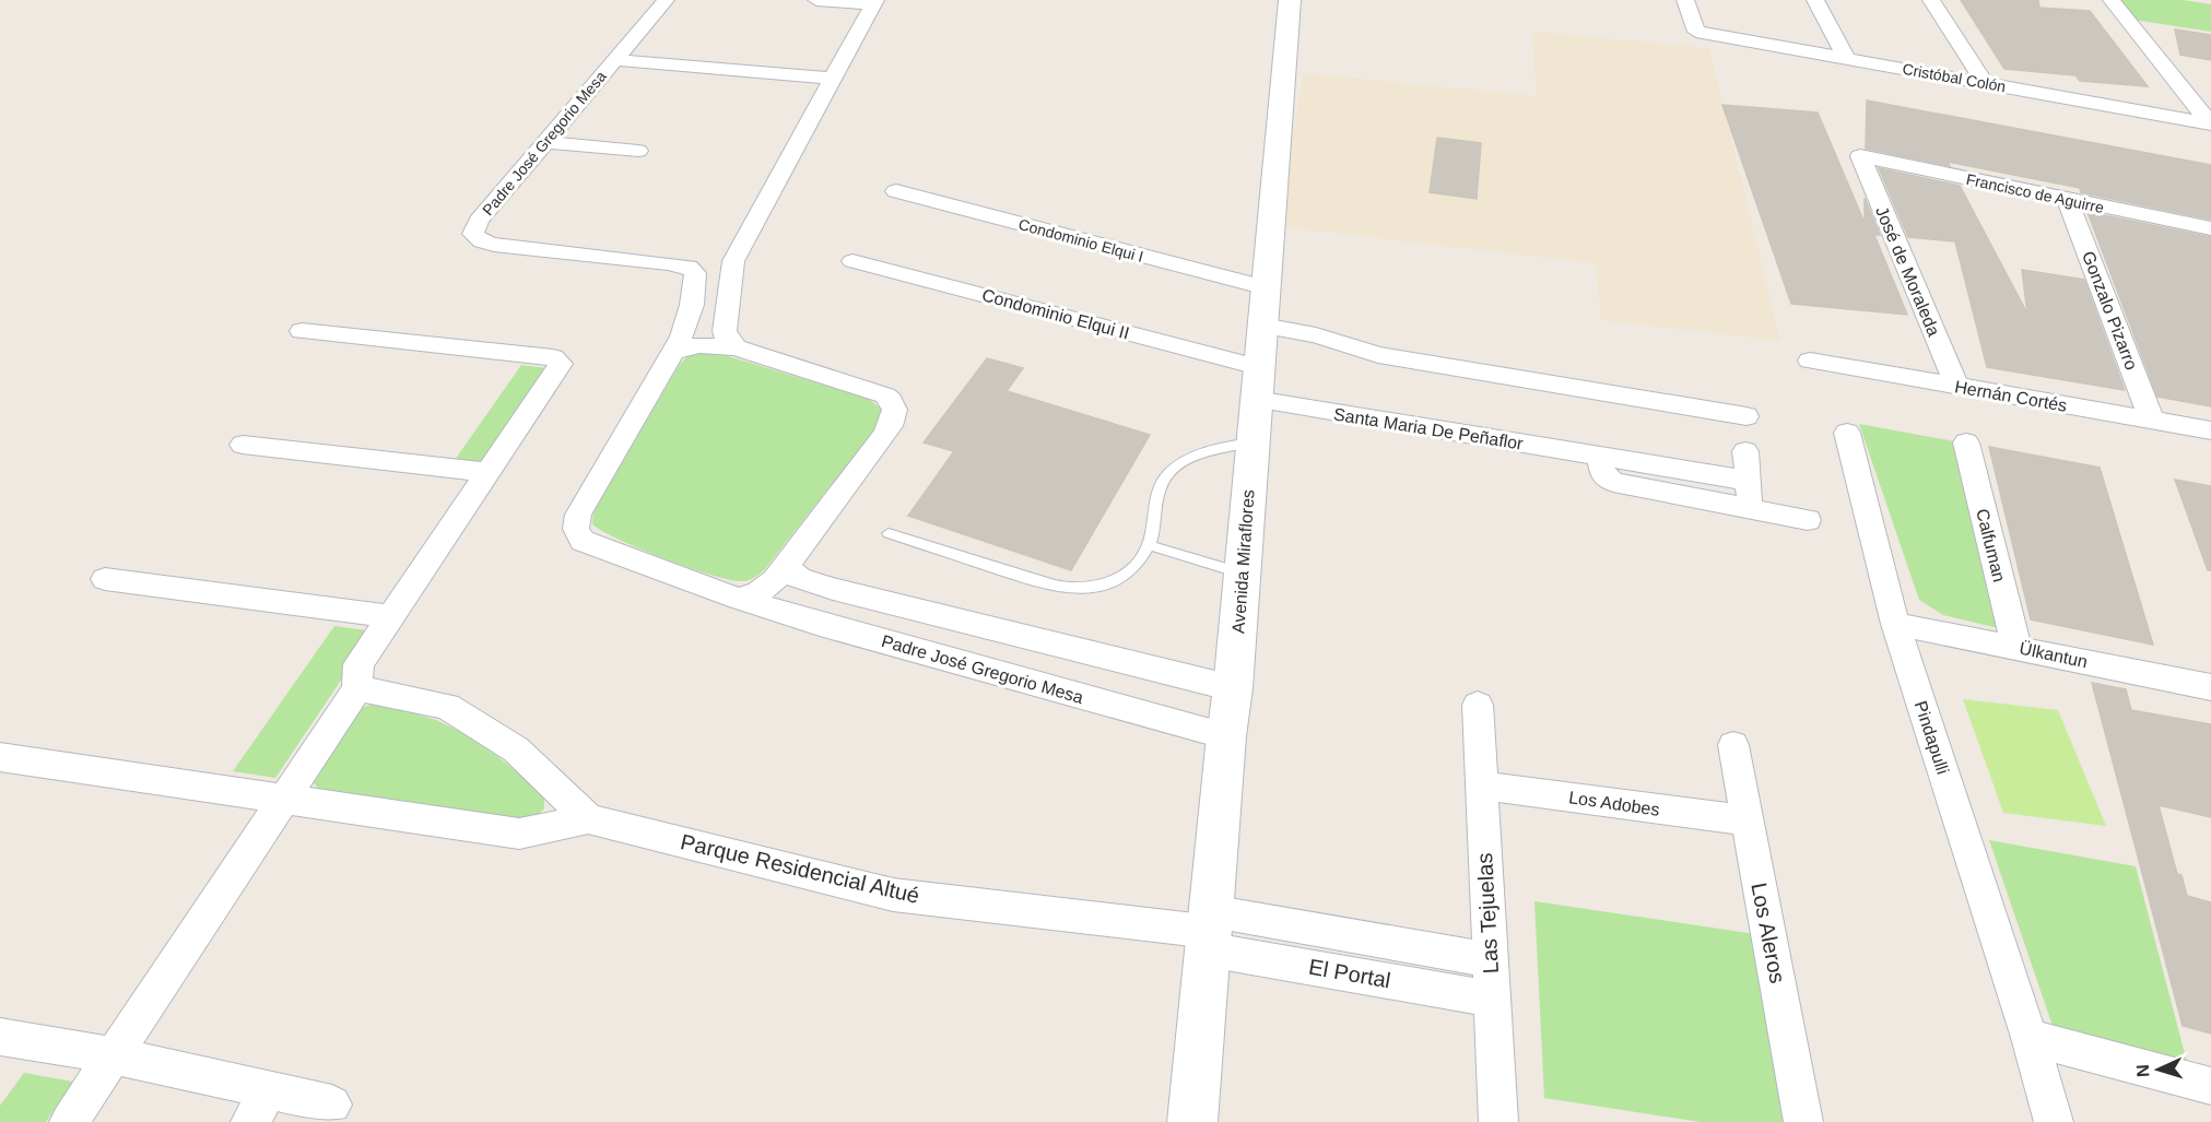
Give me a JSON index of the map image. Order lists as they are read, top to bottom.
{
  "streets": {
    "main road": ["Avenida Miraflores"],
    "street": [
      "Cristóbal Colón",
      "Padre José Gregorio Mesa",
      "Francisco de Aguirre",
      "Condominio Elqui I",
      "José de Moraleda",
      "Gonzalo Pizarro",
      "Condominio Elqui II",
      "Hernán Cortés",
      "Santa Maria De Peñaflor",
      "Calfuman",
      "Ülkantun",
      "Pindapulli",
      "Los Adobes",
      "Parque Residencial Altué",
      "Las Tejuelas",
      "Los Aleros",
      "El Portal"
    ]
  },
  "crossings": [
    ["Padre José Gregorio Mesa", "Avenida Miraflores"],
    ["Francisco de Aguirre", "José de Moraleda"],
    ["Francisco de Aguirre", "Gonzalo Pizarro"],
    ["Condominio Elqui I", "Avenida Miraflores"],
    ["José de Moraleda", "Hernán Cortés"],
    ["Gonzalo Pizarro", "Hernán Cortés"],
    ["Condominio Elqui II", "Santa Maria De Peñaflor"],
    ["Condominio Elqui II", "Avenida Miraflores"],
    ["Santa Maria De Peñaflor", "Avenida Miraflores"],
    ["Calfuman", "Ülkantun"],
    ["Avenida Miraflores", "Parque Residencial Altué"],
    ["Avenida Miraflores", "El Portal"],
    ["Ülkantun", "Pindapulli"],
    ["Los Adobes", "Las Tejuelas"],
    ["Los Adobes", "Los Aleros"],
    ["Parque Residencial Altué", "El Portal"],
    ["Las Tejuelas", "El Portal"]
  ],
  "north": "left"
}
